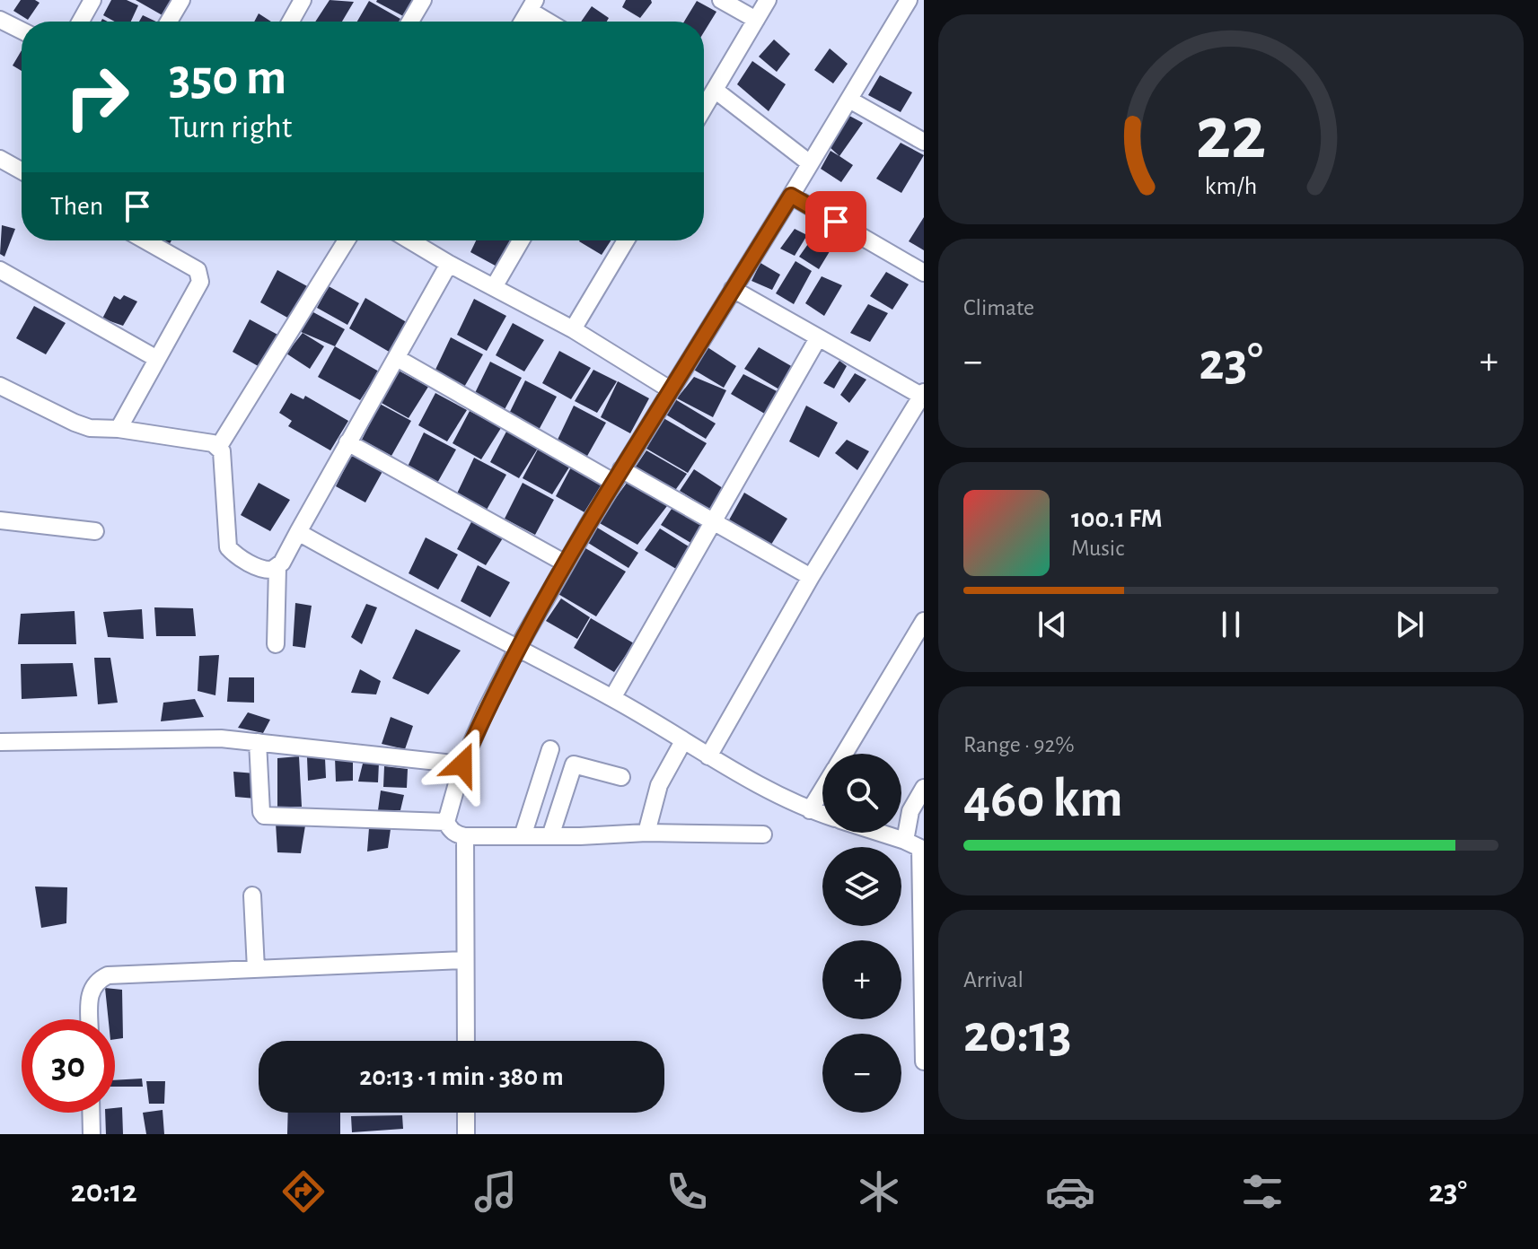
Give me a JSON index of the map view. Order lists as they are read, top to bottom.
{
  "page": {
    "turn": ["350 m", "Turn right"],
    "then": "Then",
    "tile": [
      "Climate",
      ["Range · 92%", "460 km"],
      ["Arrival", "20:13"]
    ],
    "heat": ["−", "23°", "+"],
    "song": ["100.1 FM", "Music"],
    "map_buttons": ["+", "−"],
    "limit": "30",
    "trip": "20:13 · 1 min · 380 m",
    "tabs": ["20:12", "23°"],
    "gauge": ["22", "km/h"]
  }
}
